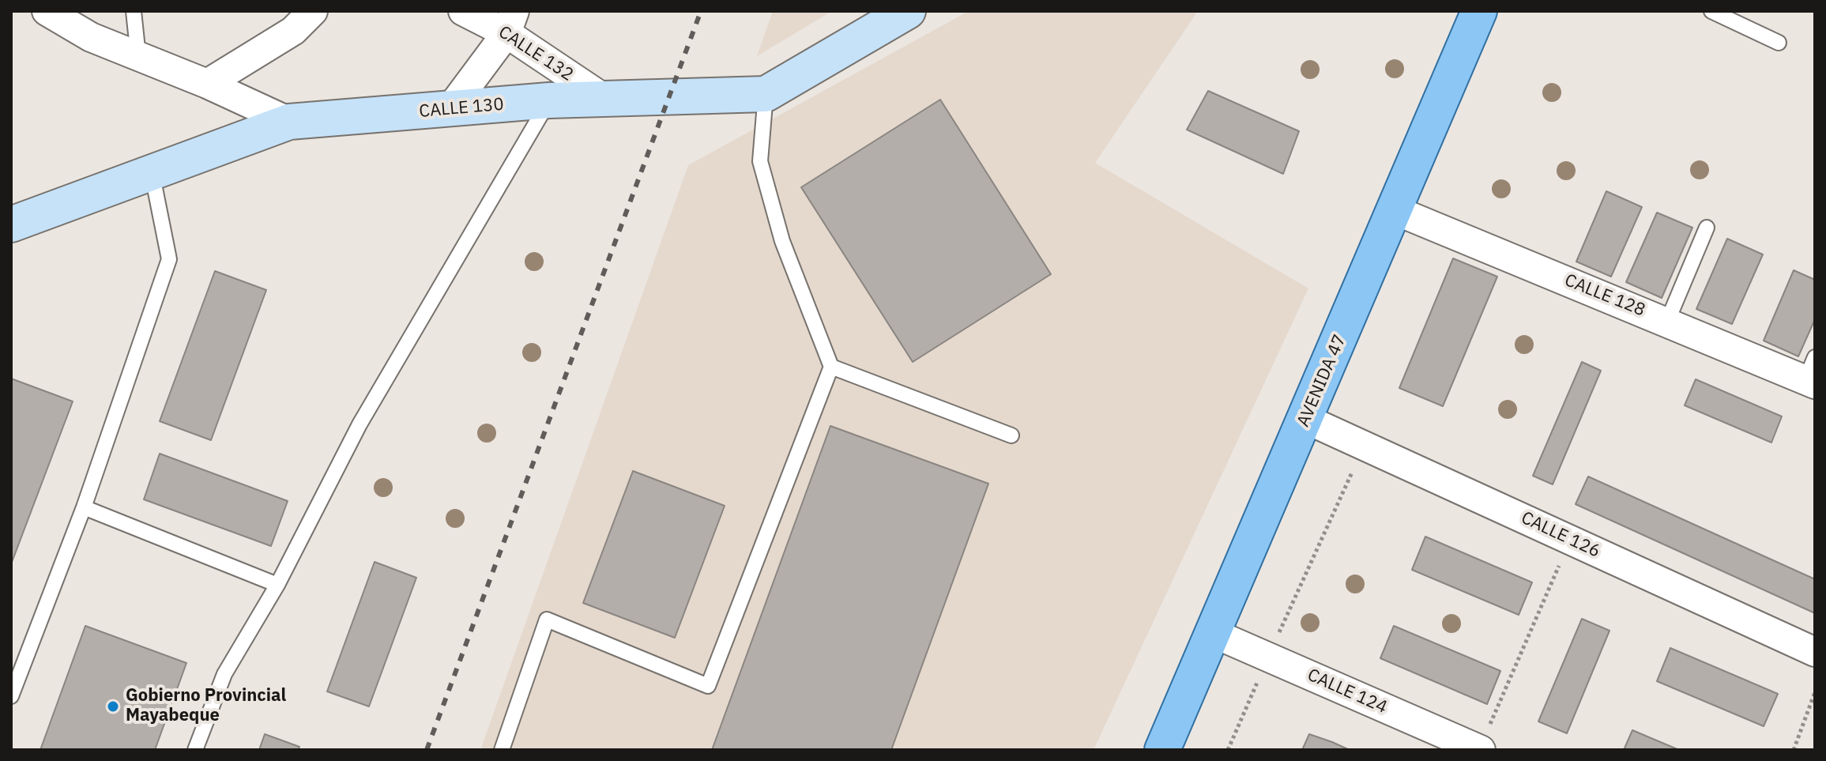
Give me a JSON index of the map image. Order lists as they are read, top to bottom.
{
  "streets": {
    "main road": ["CALLE 130", "AVENIDA 47"],
    "street": [
      "CALLE 132",
      "CALLE 128",
      "CALLE 126",
      "CALLE 124"
    ]
  },
  "crossings": [
    ["CALLE 132", "CALLE 130"],
    ["CALLE 128", "AVENIDA 47"],
    ["AVENIDA 47", "CALLE 126"],
    ["AVENIDA 47", "CALLE 124"]
  ],
  "places": ["Gobierno Provincial Mayabeque"]
}
